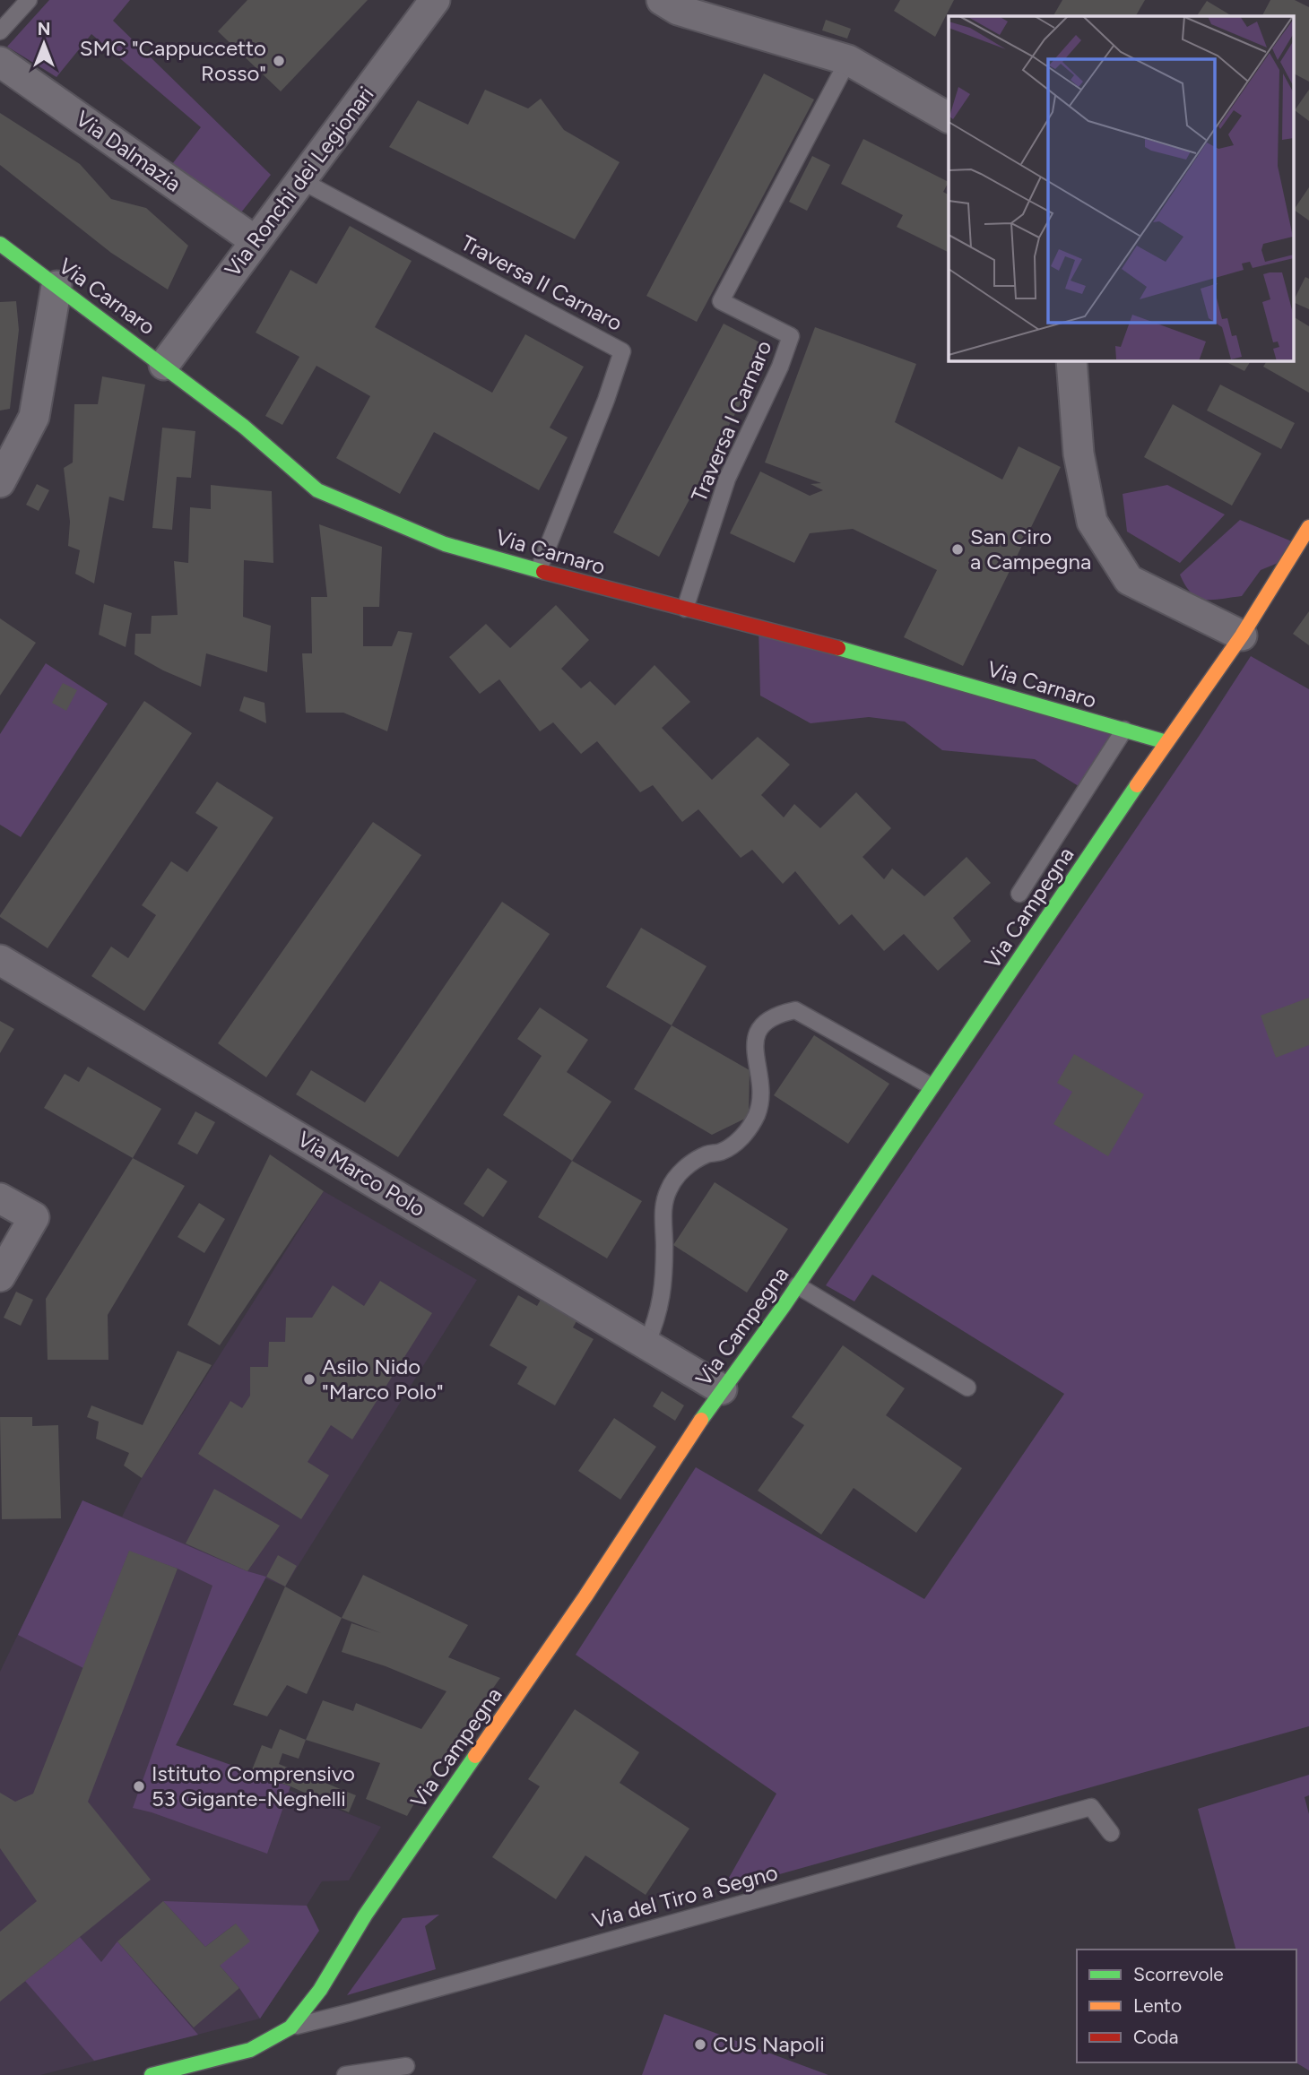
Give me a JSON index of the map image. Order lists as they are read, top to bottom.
{
  "streets": {
    "street": [
      "Via Dalmazia",
      "Via Ronchi dei Legionari",
      "Via Carnaro",
      "Via Campegna",
      "Via Marco Polo"
    ],
    "lane": ["Traversa II Carnaro", "Traversa I Carnaro", "Via del Tiro a Segno"]
  },
  "crossings": [
    ["Via Dalmazia", "Via Ronchi dei Legionari"],
    ["Via Ronchi dei Legionari", "Traversa II Carnaro"],
    ["Via Ronchi dei Legionari", "Via Carnaro"],
    ["Traversa II Carnaro", "Via Carnaro"],
    ["Via Carnaro", "Traversa I Carnaro"],
    ["Via Carnaro", "Via Campegna"],
    ["Via Campegna", "Via Marco Polo"],
    ["Via Campegna", "Via del Tiro a Segno"]
  ],
  "places": [
    "SMC \"Cappuccetto Rosso\"",
    "San Ciro a Campegna",
    "Asilo Nido \"Marco Polo\"",
    "Istituto Comprensivo 53 Gigante-Neghelli",
    "CUS Napoli"
  ],
  "legend": ["Scorrevole", "Lento", "Coda"],
  "north": "top"
}
